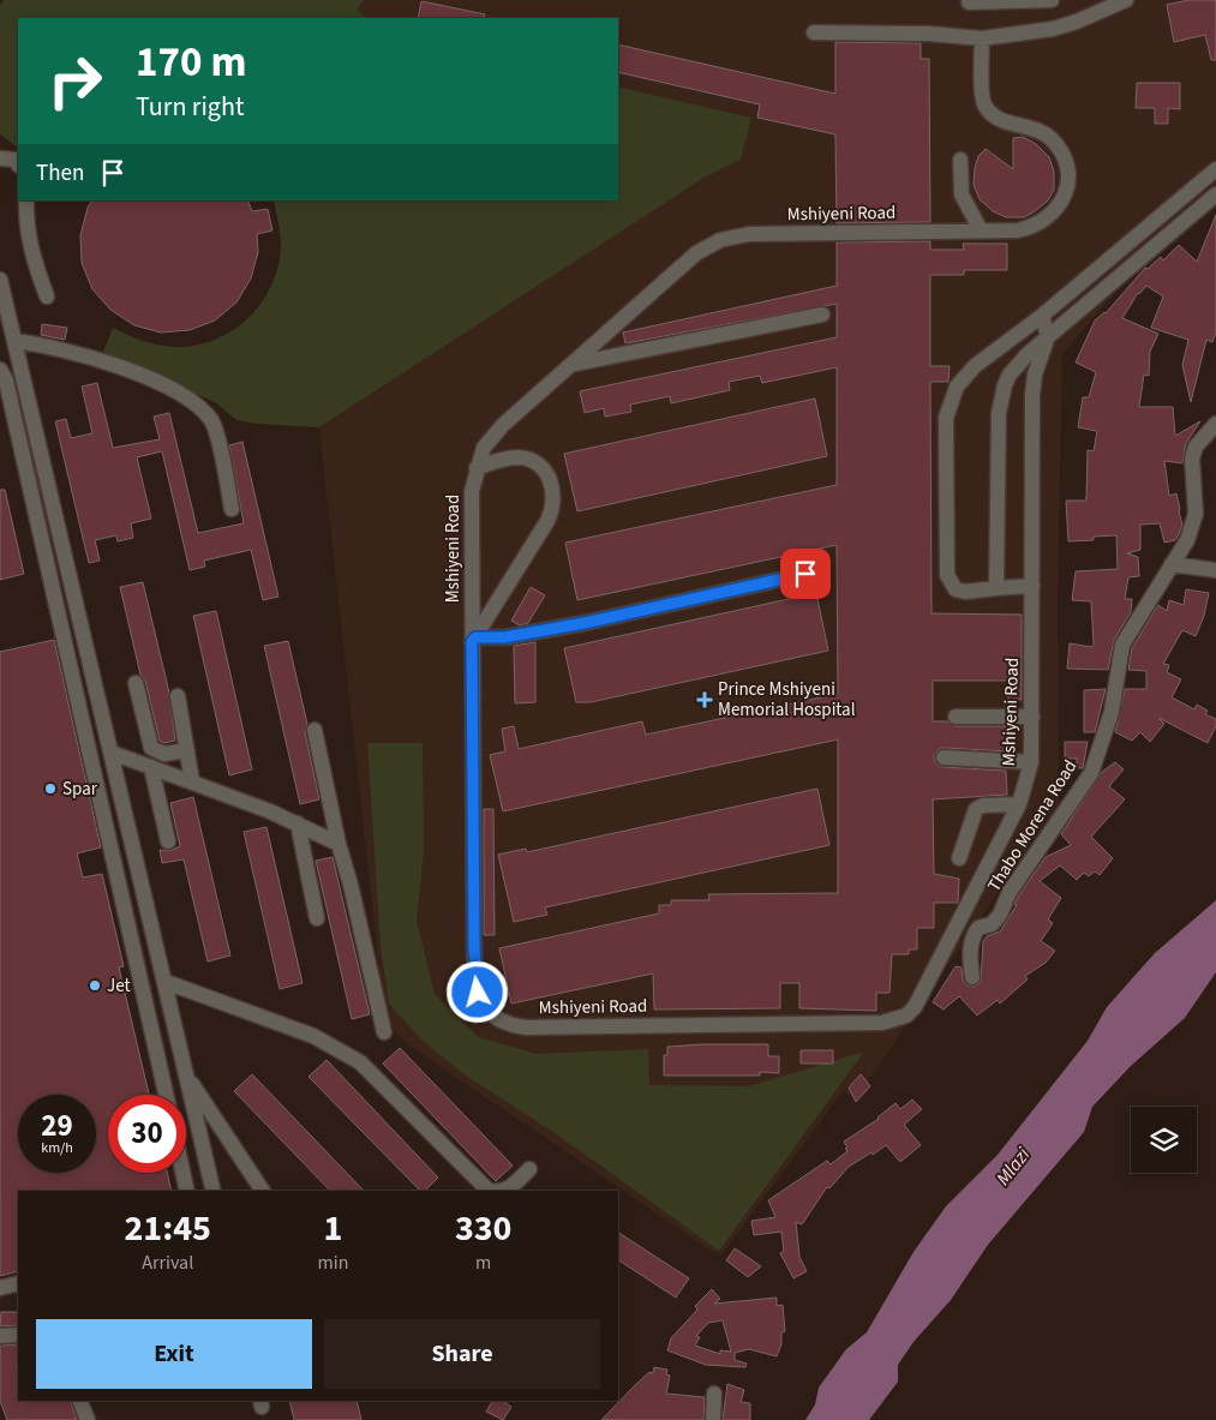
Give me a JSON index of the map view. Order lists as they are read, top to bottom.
{
  "streets": {
    "street": ["Mshiyeni Road", "Thabo Morena Road"]
  },
  "water": ["Mlazi"],
  "places": {
    "health": ["Prince Mshiyeni Memorial Hospital"],
    "other": ["Spar", "Jet"]
  },
  "page": {
    "turn": ["170 m", "Turn right"],
    "then": "Then",
    "speed": "29 km/h",
    "limit": "30",
    "eta": [
      "21:45",
      "Arrival",
      "1",
      "min",
      "330",
      "m"
    ],
    "buttons": ["Exit", "Share"]
  }
}
